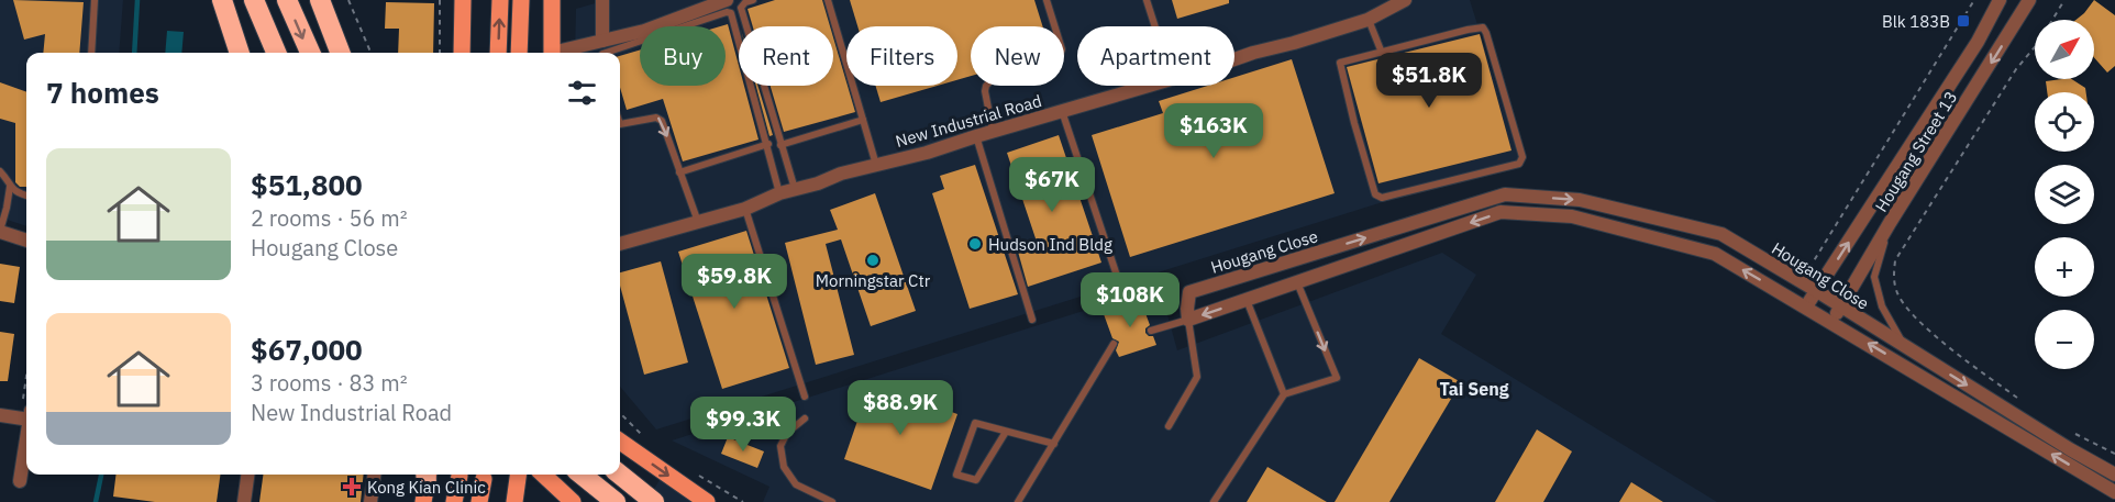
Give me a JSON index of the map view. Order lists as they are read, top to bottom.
{
  "streets": {
    "street": ["New Industrial Road", "Hougang Street 13", "Hougang Close"]
  },
  "crossings": [
    ["Hougang Street 13", "Hougang Close"]
  ],
  "districts": ["Tai Seng"],
  "places": {
    "transit": ["Blk 183B"],
    "other": ["Hudson Ind Bldg", "Morningstar Ctr"],
    "health": ["Kong Kian Clinic"]
  },
  "north": "top right",
  "page": {
    "map_buttons": ["+", "−"],
    "chip": [
      "Buy",
      "Rent",
      "Filters",
      "New",
      "Apartment"
    ],
    "price": [
      "$51.8K",
      "$163K",
      "$67K",
      "$59.8K",
      "$108K",
      "$88.9K",
      "$99.3K"
    ],
    "heading": "7 homes",
    "list": [
      {
        "name": "$51,800",
        "note": "2 rooms · 56 m² · Hougang Close"
      },
      {
        "name": "$67,000",
        "note": "3 rooms · 83 m² · New Industrial Road"
      }
    ]
  }
}
